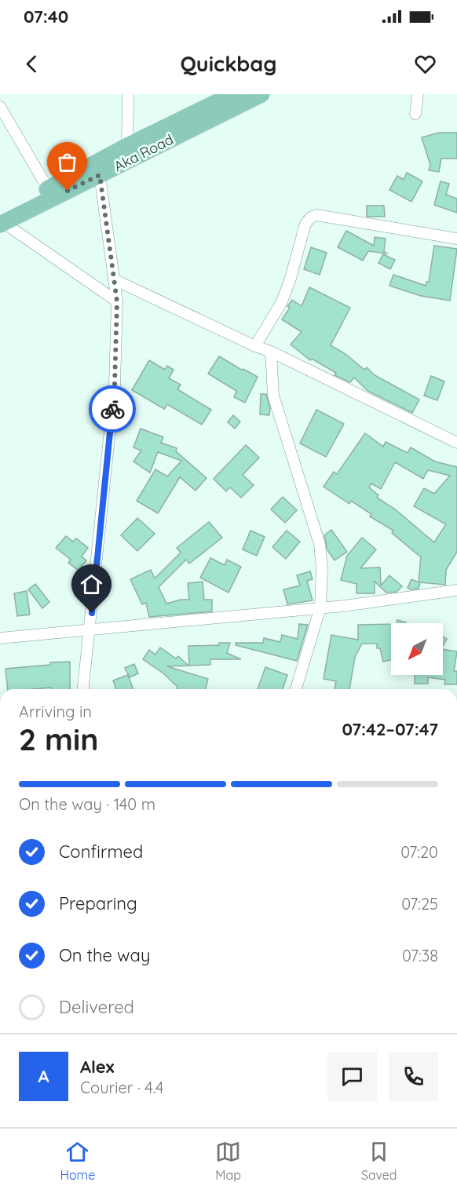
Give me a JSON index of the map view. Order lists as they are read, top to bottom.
{
  "streets": {
    "main road": ["Aka Road"]
  },
  "north": "bottom left",
  "page": {
    "status": "07:40",
    "header": "Quickbag",
    "heading": ["2 min", "Arriving in", "07:42–07:47"],
    "panel": ["Alex", "Courier · 4.4"],
    "bar": "On the way · 140 m",
    "list": [
      ["Confirmed", "07:20"],
      ["Preparing", "07:25"],
      ["On the way", "07:38"],
      "Delivered"
    ],
    "round": "A",
    "tabs": ["Home", "Map", "Saved"]
  }
}
